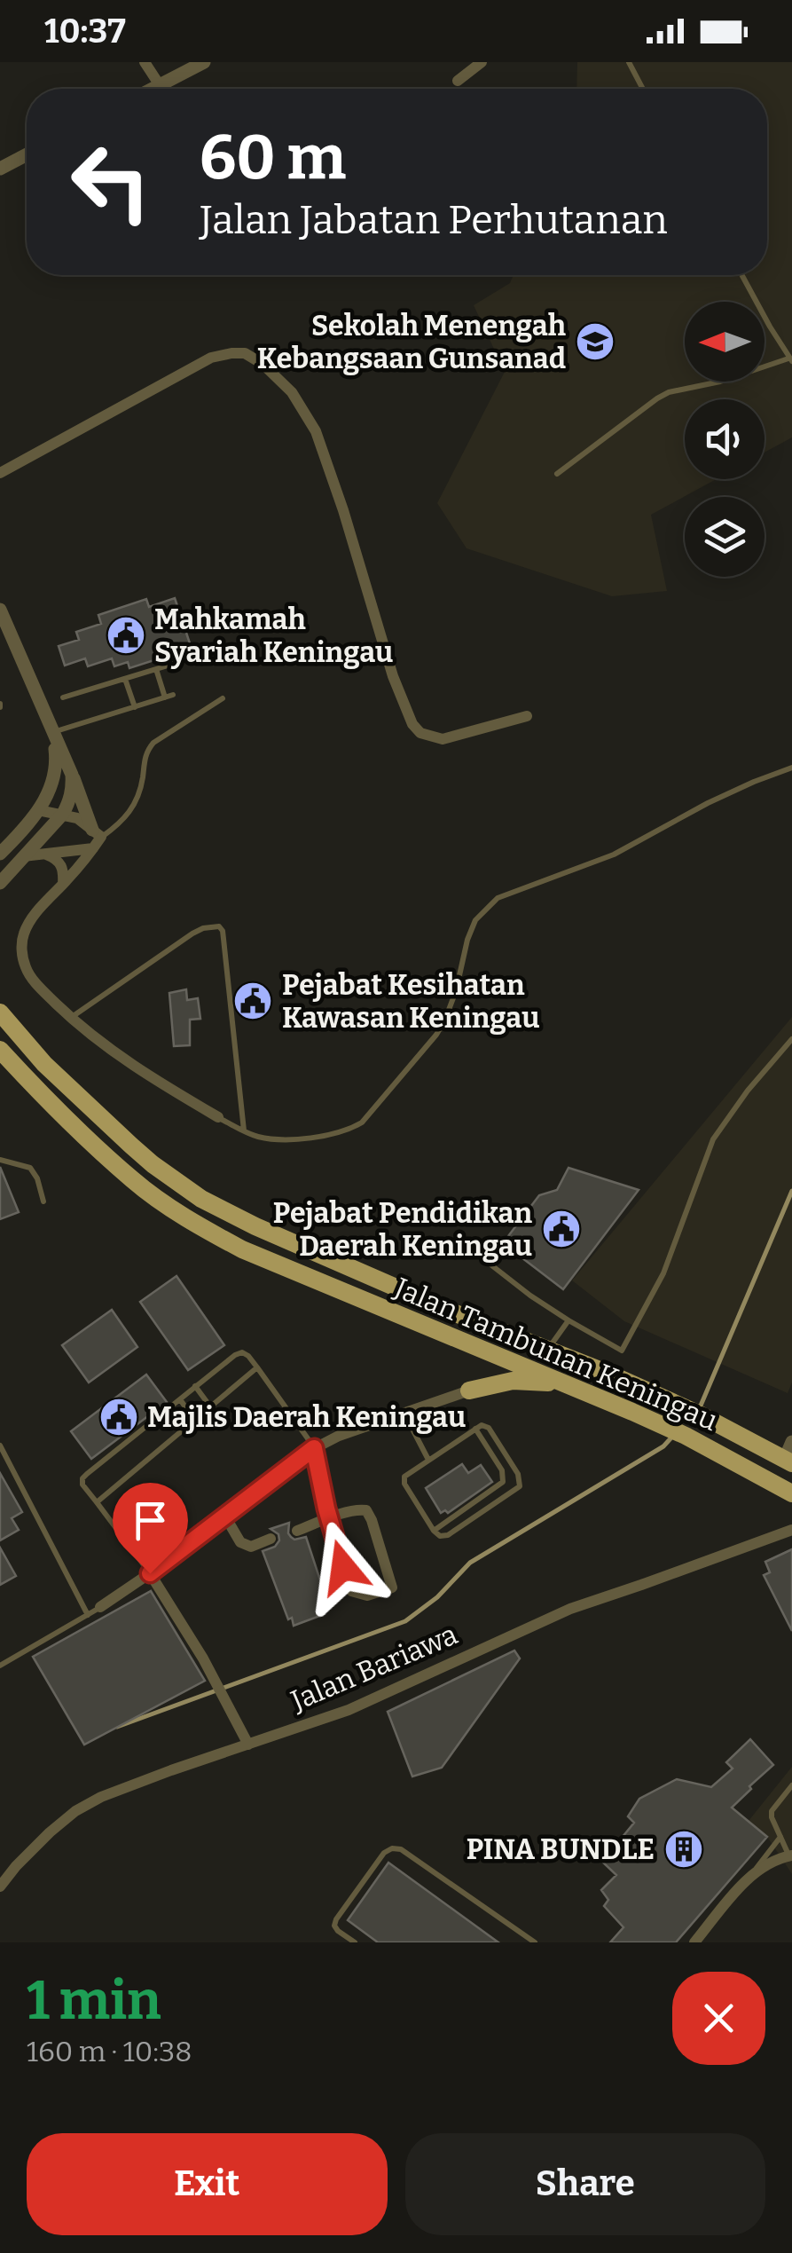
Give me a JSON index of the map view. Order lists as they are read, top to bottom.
{
  "streets": {
    "main road": ["Jalan Tambunan Keningau"],
    "street": ["Jalan Bariawa"]
  },
  "places": {
    "school or university": ["Sekolah Menengah Kebangsaan Gunsanad"],
    "public building": [
      "Mahkamah Syariah Keningau",
      "Pejabat Kesihatan Kawasan Keningau",
      "Pejabat Pendidikan Daerah Keningau",
      "Majlis Daerah Keningau"
    ],
    "building": ["PINA BUNDLE"]
  },
  "north": "left",
  "page": {
    "status": "10:37",
    "turn": ["60 m", "Jalan Jabatan Perhutanan"],
    "heading": ["1 min", "160 m · 10:38"],
    "buttons": ["Exit", "Share"]
  }
}
